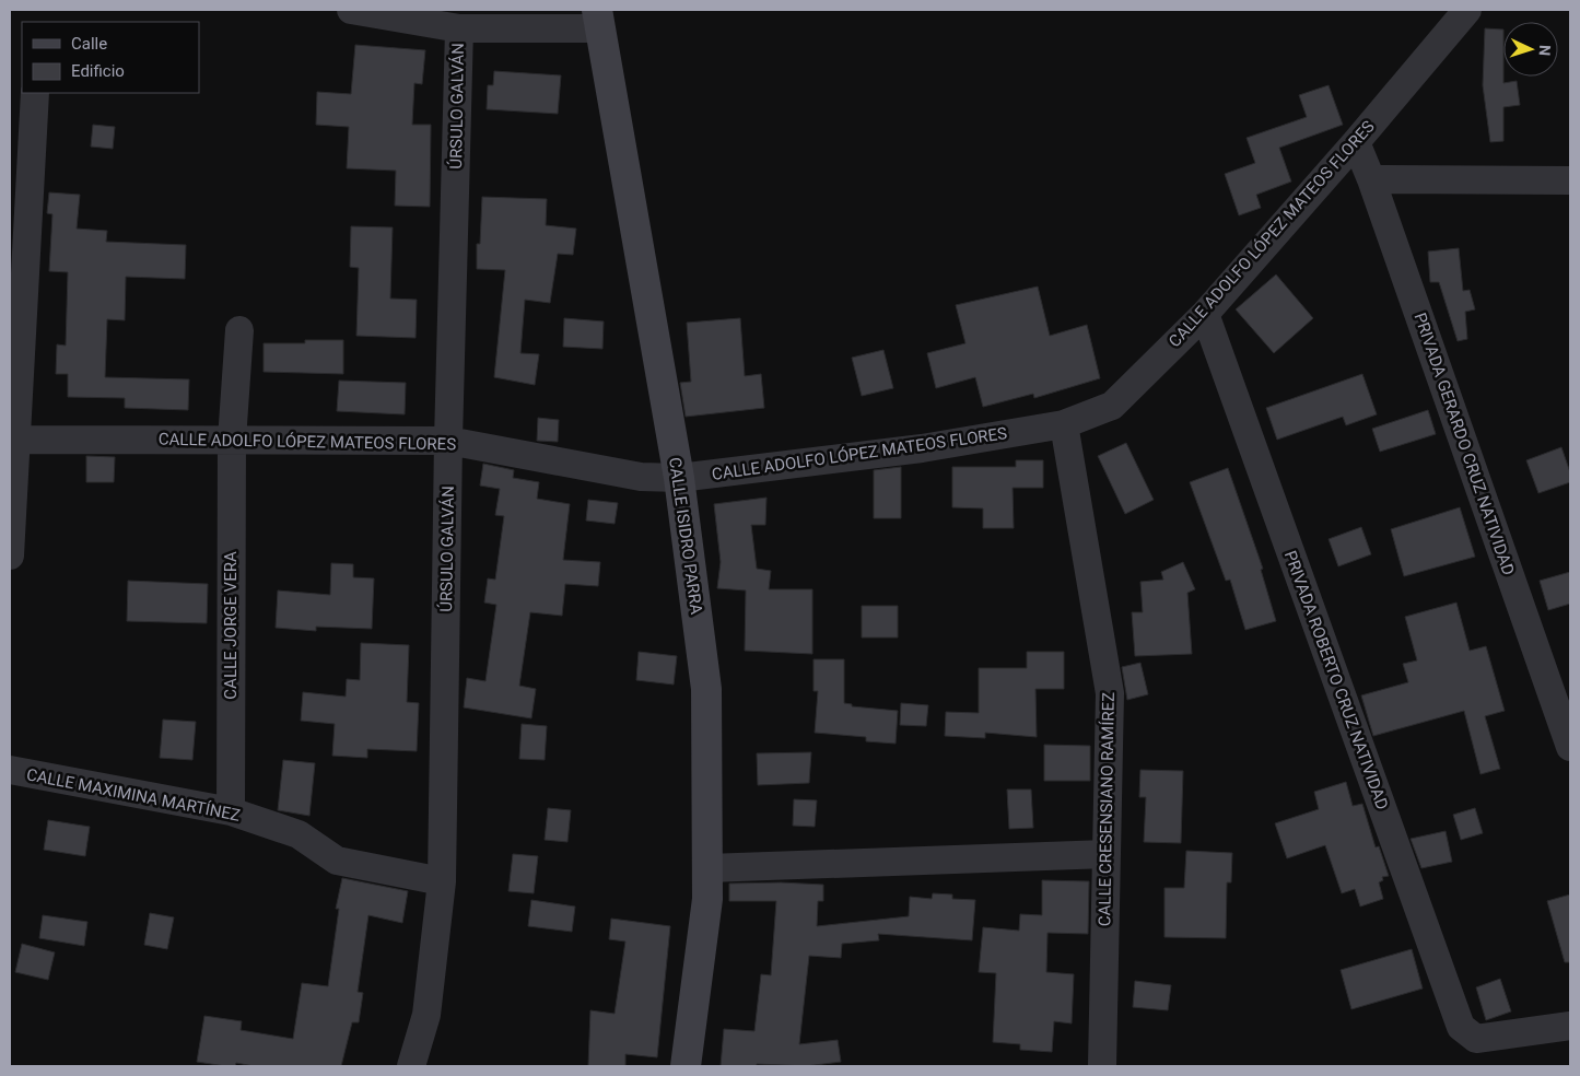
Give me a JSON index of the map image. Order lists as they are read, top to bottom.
{
  "streets": {
    "street": [
      "ÚRSULO GALVÁN",
      "CALLE ADOLFO LÓPEZ MATEOS FLORES",
      "PRIVADA GERARDO CRUZ NATIVIDAD",
      "CALLE ISIDRO PARRA",
      "CALLE JORGE VERA",
      "PRIVADA ROBERTO CRUZ NATIVIDAD",
      "CALLE MAXIMINA MARTÍNEZ",
      "CALLE CRESENSIANO RAMÍREZ"
    ]
  },
  "crossings": [
    ["ÚRSULO GALVÁN", "CALLE ADOLFO LÓPEZ MATEOS FLORES"],
    ["ÚRSULO GALVÁN", "CALLE MAXIMINA MARTÍNEZ"],
    ["CALLE ADOLFO LÓPEZ MATEOS FLORES", "PRIVADA GERARDO CRUZ NATIVIDAD"],
    ["CALLE ADOLFO LÓPEZ MATEOS FLORES", "CALLE ISIDRO PARRA"],
    ["CALLE ADOLFO LÓPEZ MATEOS FLORES", "CALLE JORGE VERA"],
    ["CALLE ADOLFO LÓPEZ MATEOS FLORES", "PRIVADA ROBERTO CRUZ NATIVIDAD"],
    ["CALLE ADOLFO LÓPEZ MATEOS FLORES", "CALLE CRESENSIANO RAMÍREZ"],
    ["CALLE JORGE VERA", "CALLE MAXIMINA MARTÍNEZ"]
  ],
  "legend": ["Calle", "Edificio"],
  "north": "right"
}
